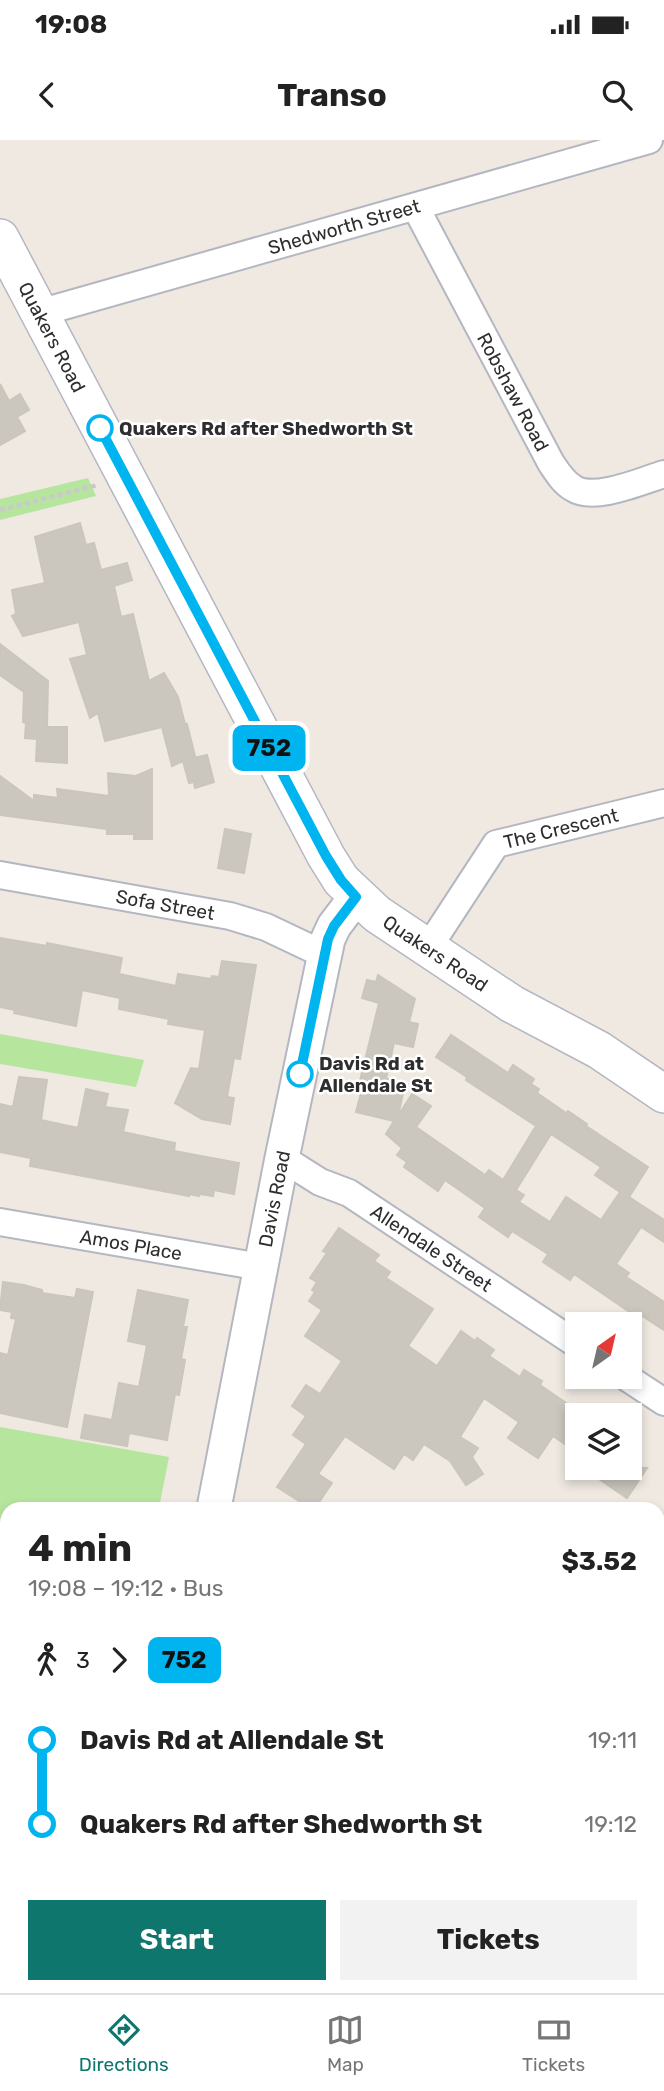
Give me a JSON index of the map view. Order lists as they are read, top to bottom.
{
  "streets": {
    "main road": ["Quakers Road"],
    "street": [
      "Shedworth Street",
      "Robshaw Road",
      "The Crescent",
      "Sofa Street",
      "Davis Road",
      "Amos Place",
      "Allendale Street"
    ]
  },
  "crossings": [
    ["Shedworth Street", "Quakers Road"],
    ["Shedworth Street", "Robshaw Road"],
    ["Quakers Road", "The Crescent"],
    ["Quakers Road", "Davis Road"],
    ["Sofa Street", "Davis Road"],
    ["Davis Road", "Amos Place"],
    ["Davis Road", "Allendale Street"]
  ],
  "places": ["Quakers Rd after Shedworth St", "Davis Rd at Allendale St"],
  "lines": ["bus line 752"],
  "north": "top right",
  "page": {
    "status": "19:08",
    "header": "Transo",
    "on_map": "752",
    "heading": ["4 min", "19:08 – 19:12 · Bus", "$3.52"],
    "legs": ["3", "752"],
    "list": [
      {
        "name": "Davis Rd at Allendale St",
        "value": "19:11"
      },
      {
        "name": "Quakers Rd after Shedworth St",
        "value": "19:12"
      }
    ],
    "buttons": ["Start", "Tickets"],
    "tabs": ["Directions", "Map", "Tickets"]
  }
}
